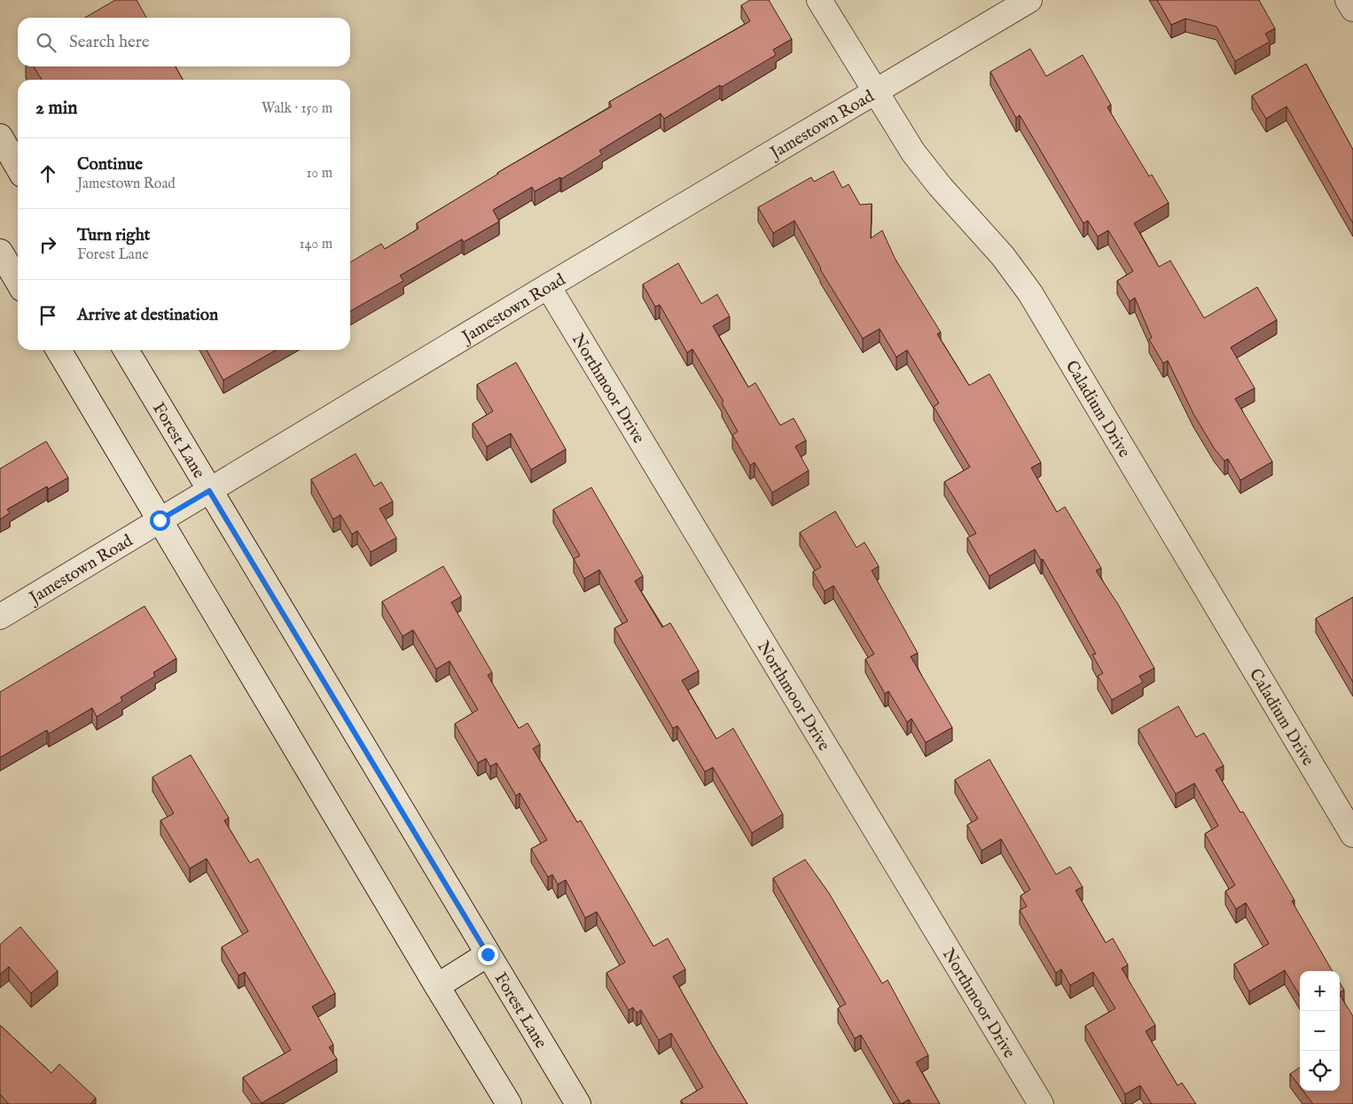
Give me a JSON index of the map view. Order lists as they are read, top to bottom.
{
  "streets": {
    "street": [
      "Jamestown Road",
      "Northmoor Drive",
      "Caladium Drive",
      "Forest Lane"
    ]
  },
  "crossings": [
    ["Jamestown Road", "Northmoor Drive"],
    ["Jamestown Road", "Caladium Drive"],
    ["Jamestown Road", "Forest Lane"]
  ],
  "page": {
    "search": "Search here",
    "heading": ["2 min", "Walk · 150 m"],
    "list": [
      ["Continue", "Jamestown Road", "10 m"],
      ["Turn right", "Forest Lane", "140 m"],
      "Arrive at destination"
    ],
    "map_buttons": ["+", "−"]
  }
}
